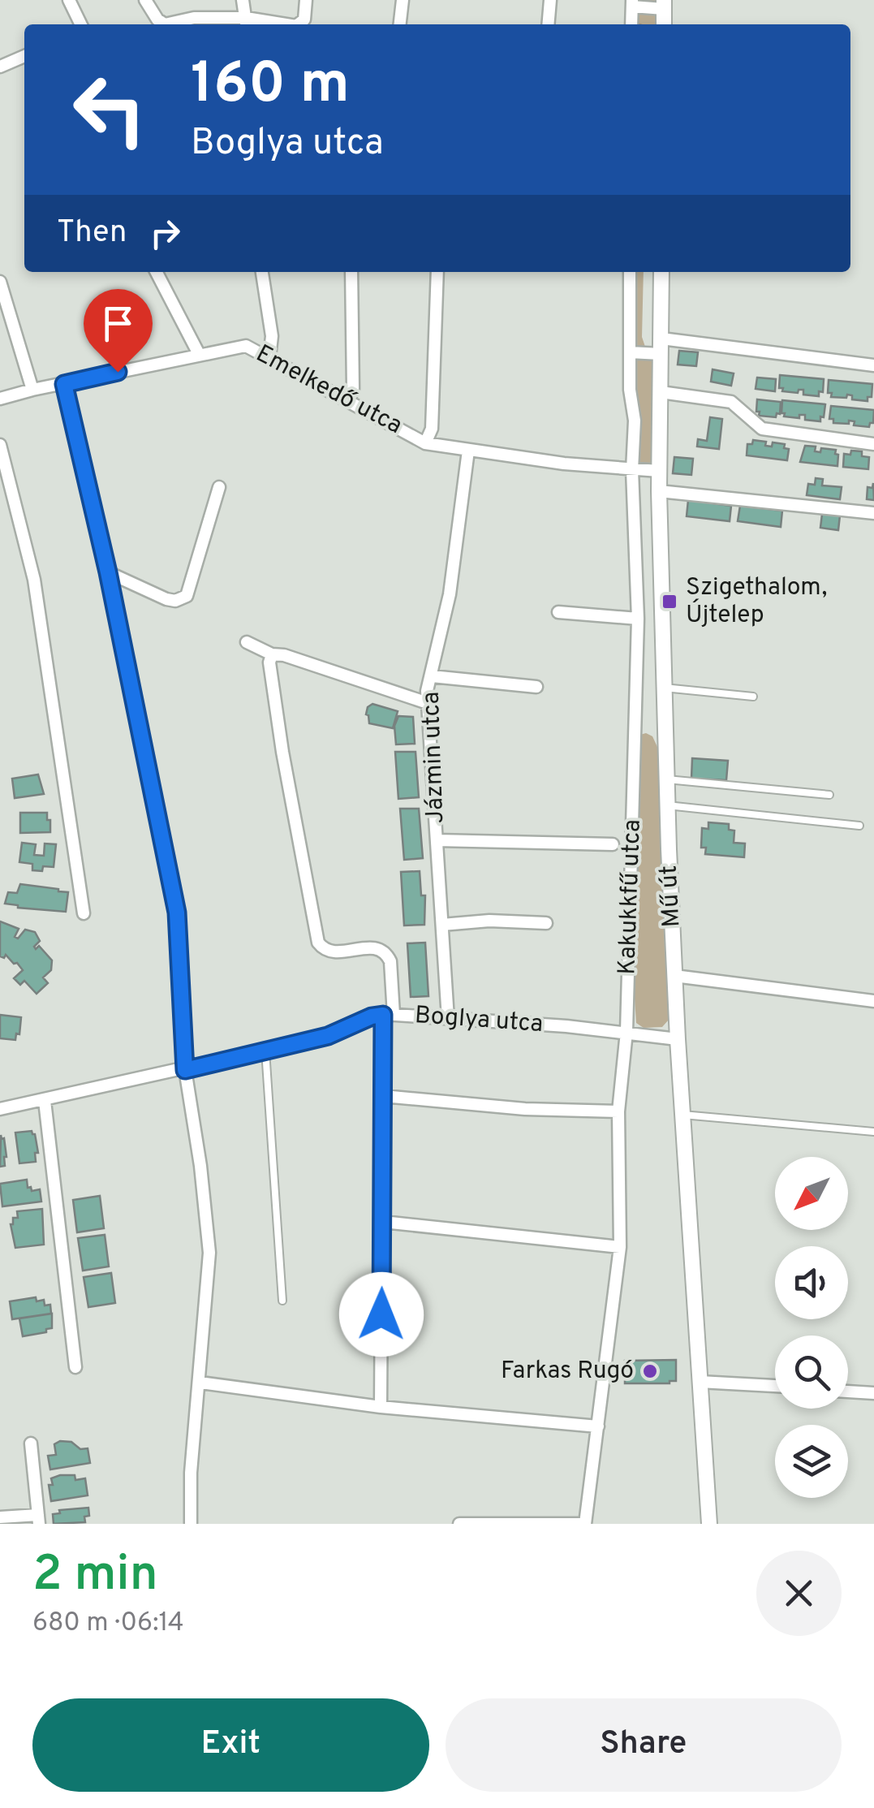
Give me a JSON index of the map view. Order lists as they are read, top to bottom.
{
  "streets": {
    "street": [
      "Emelkedő utca",
      "Jázmin utca",
      "Mű út",
      "Kakukkfű utca",
      "Boglya utca"
    ]
  },
  "crossings": [
    ["Emelkedő utca", "Jázmin utca"],
    ["Emelkedő utca", "Mű út"],
    ["Emelkedő utca", "Kakukkfű utca"],
    ["Jázmin utca", "Boglya utca"],
    ["Mű út", "Boglya utca"],
    ["Kakukkfű utca", "Boglya utca"]
  ],
  "places": {
    "transit": ["Szigethalom, Újtelep"],
    "other": ["Farkas Rugó"]
  },
  "north": "bottom left",
  "page": {
    "turn": ["160 m", "Boglya utca"],
    "then": "Then",
    "heading": ["2 min", "680 m · 06:14"],
    "buttons": ["Exit", "Share"]
  }
}
